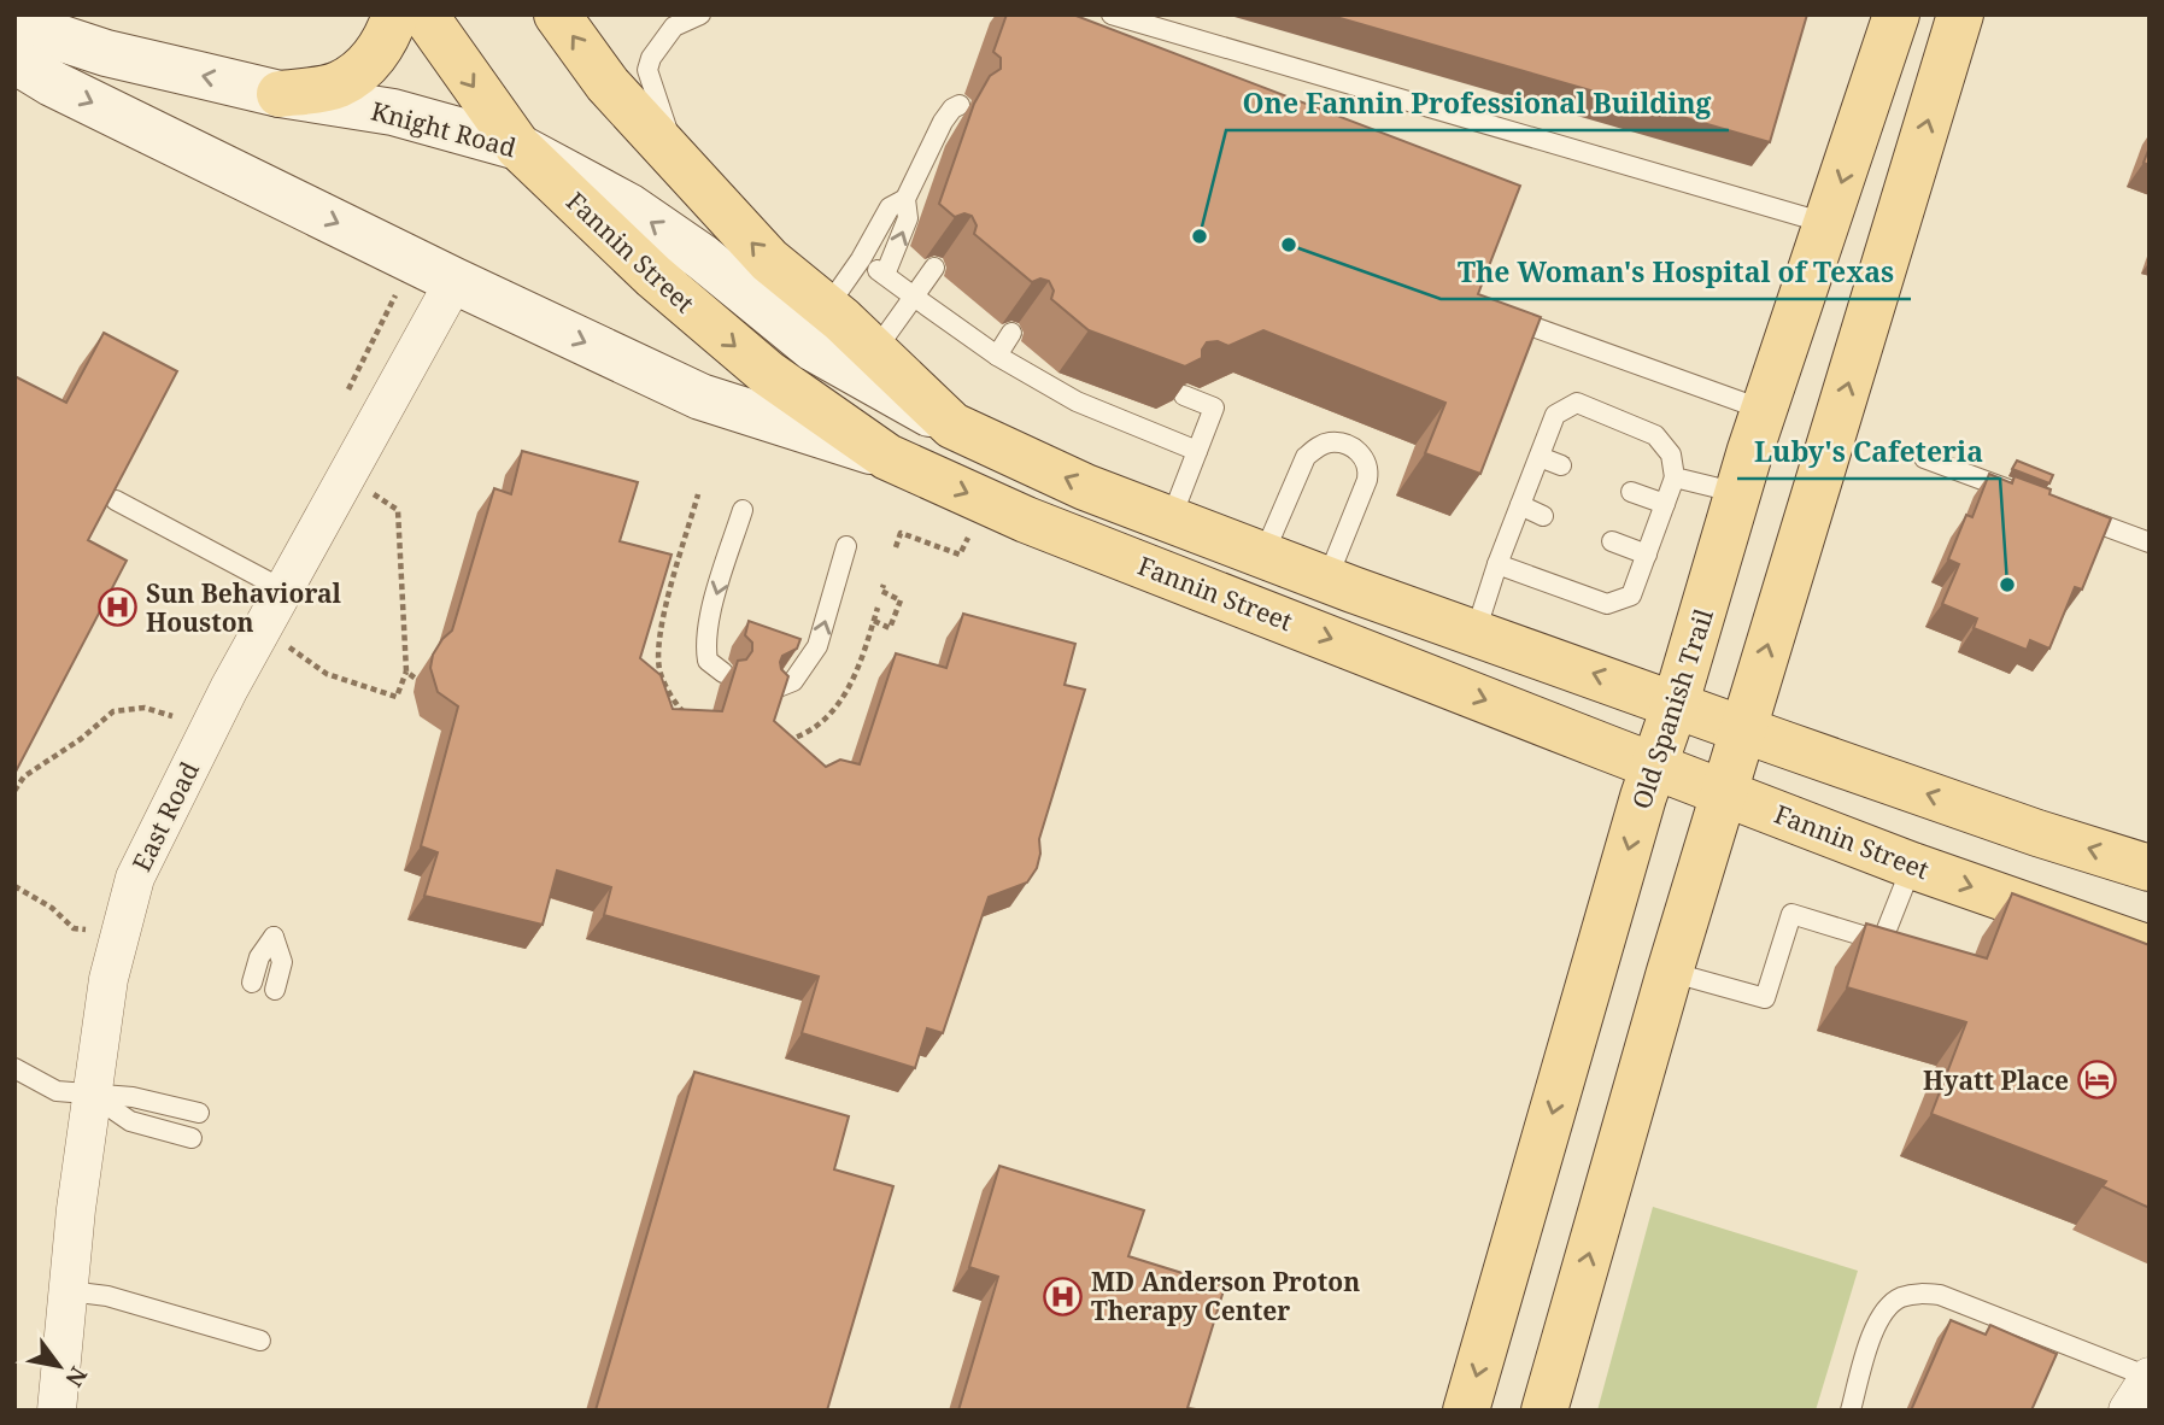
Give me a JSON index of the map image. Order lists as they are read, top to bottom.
{
  "streets": {
    "main road": ["Fannin Street", "Old Spanish Trail"],
    "street": ["Knight Road", "East Road"]
  },
  "crossings": [
    ["Knight Road", "Fannin Street"],
    ["Fannin Street", "Old Spanish Trail"]
  ],
  "places": {
    "other": ["One Fannin Professional Building", "The Woman's Hospital of Texas", "Luby's Cafeteria"],
    "hospital": ["Sun Behavioral Houston", "MD Anderson Proton Therapy Center"],
    "hotel": ["Hyatt Place"]
  },
  "north": "bottom right"
}
